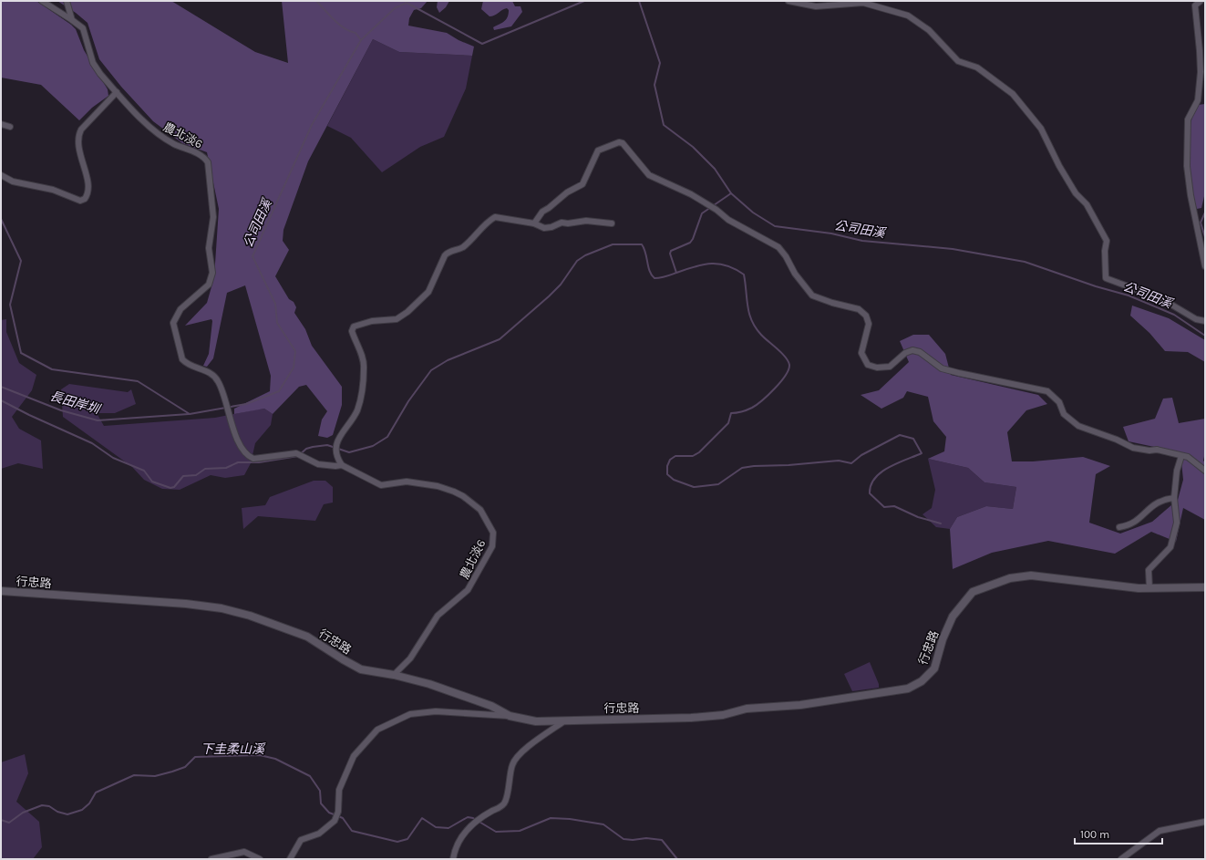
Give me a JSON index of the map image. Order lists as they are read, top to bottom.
{
  "streets": {
    "street": ["農北淡6", "行忠路"]
  },
  "crossings": [
    ["農北淡6", "行忠路"]
  ],
  "water": ["公司田溪", "長田岸圳", "下圭柔山溪"],
  "scale_bar": "100 m"
}
